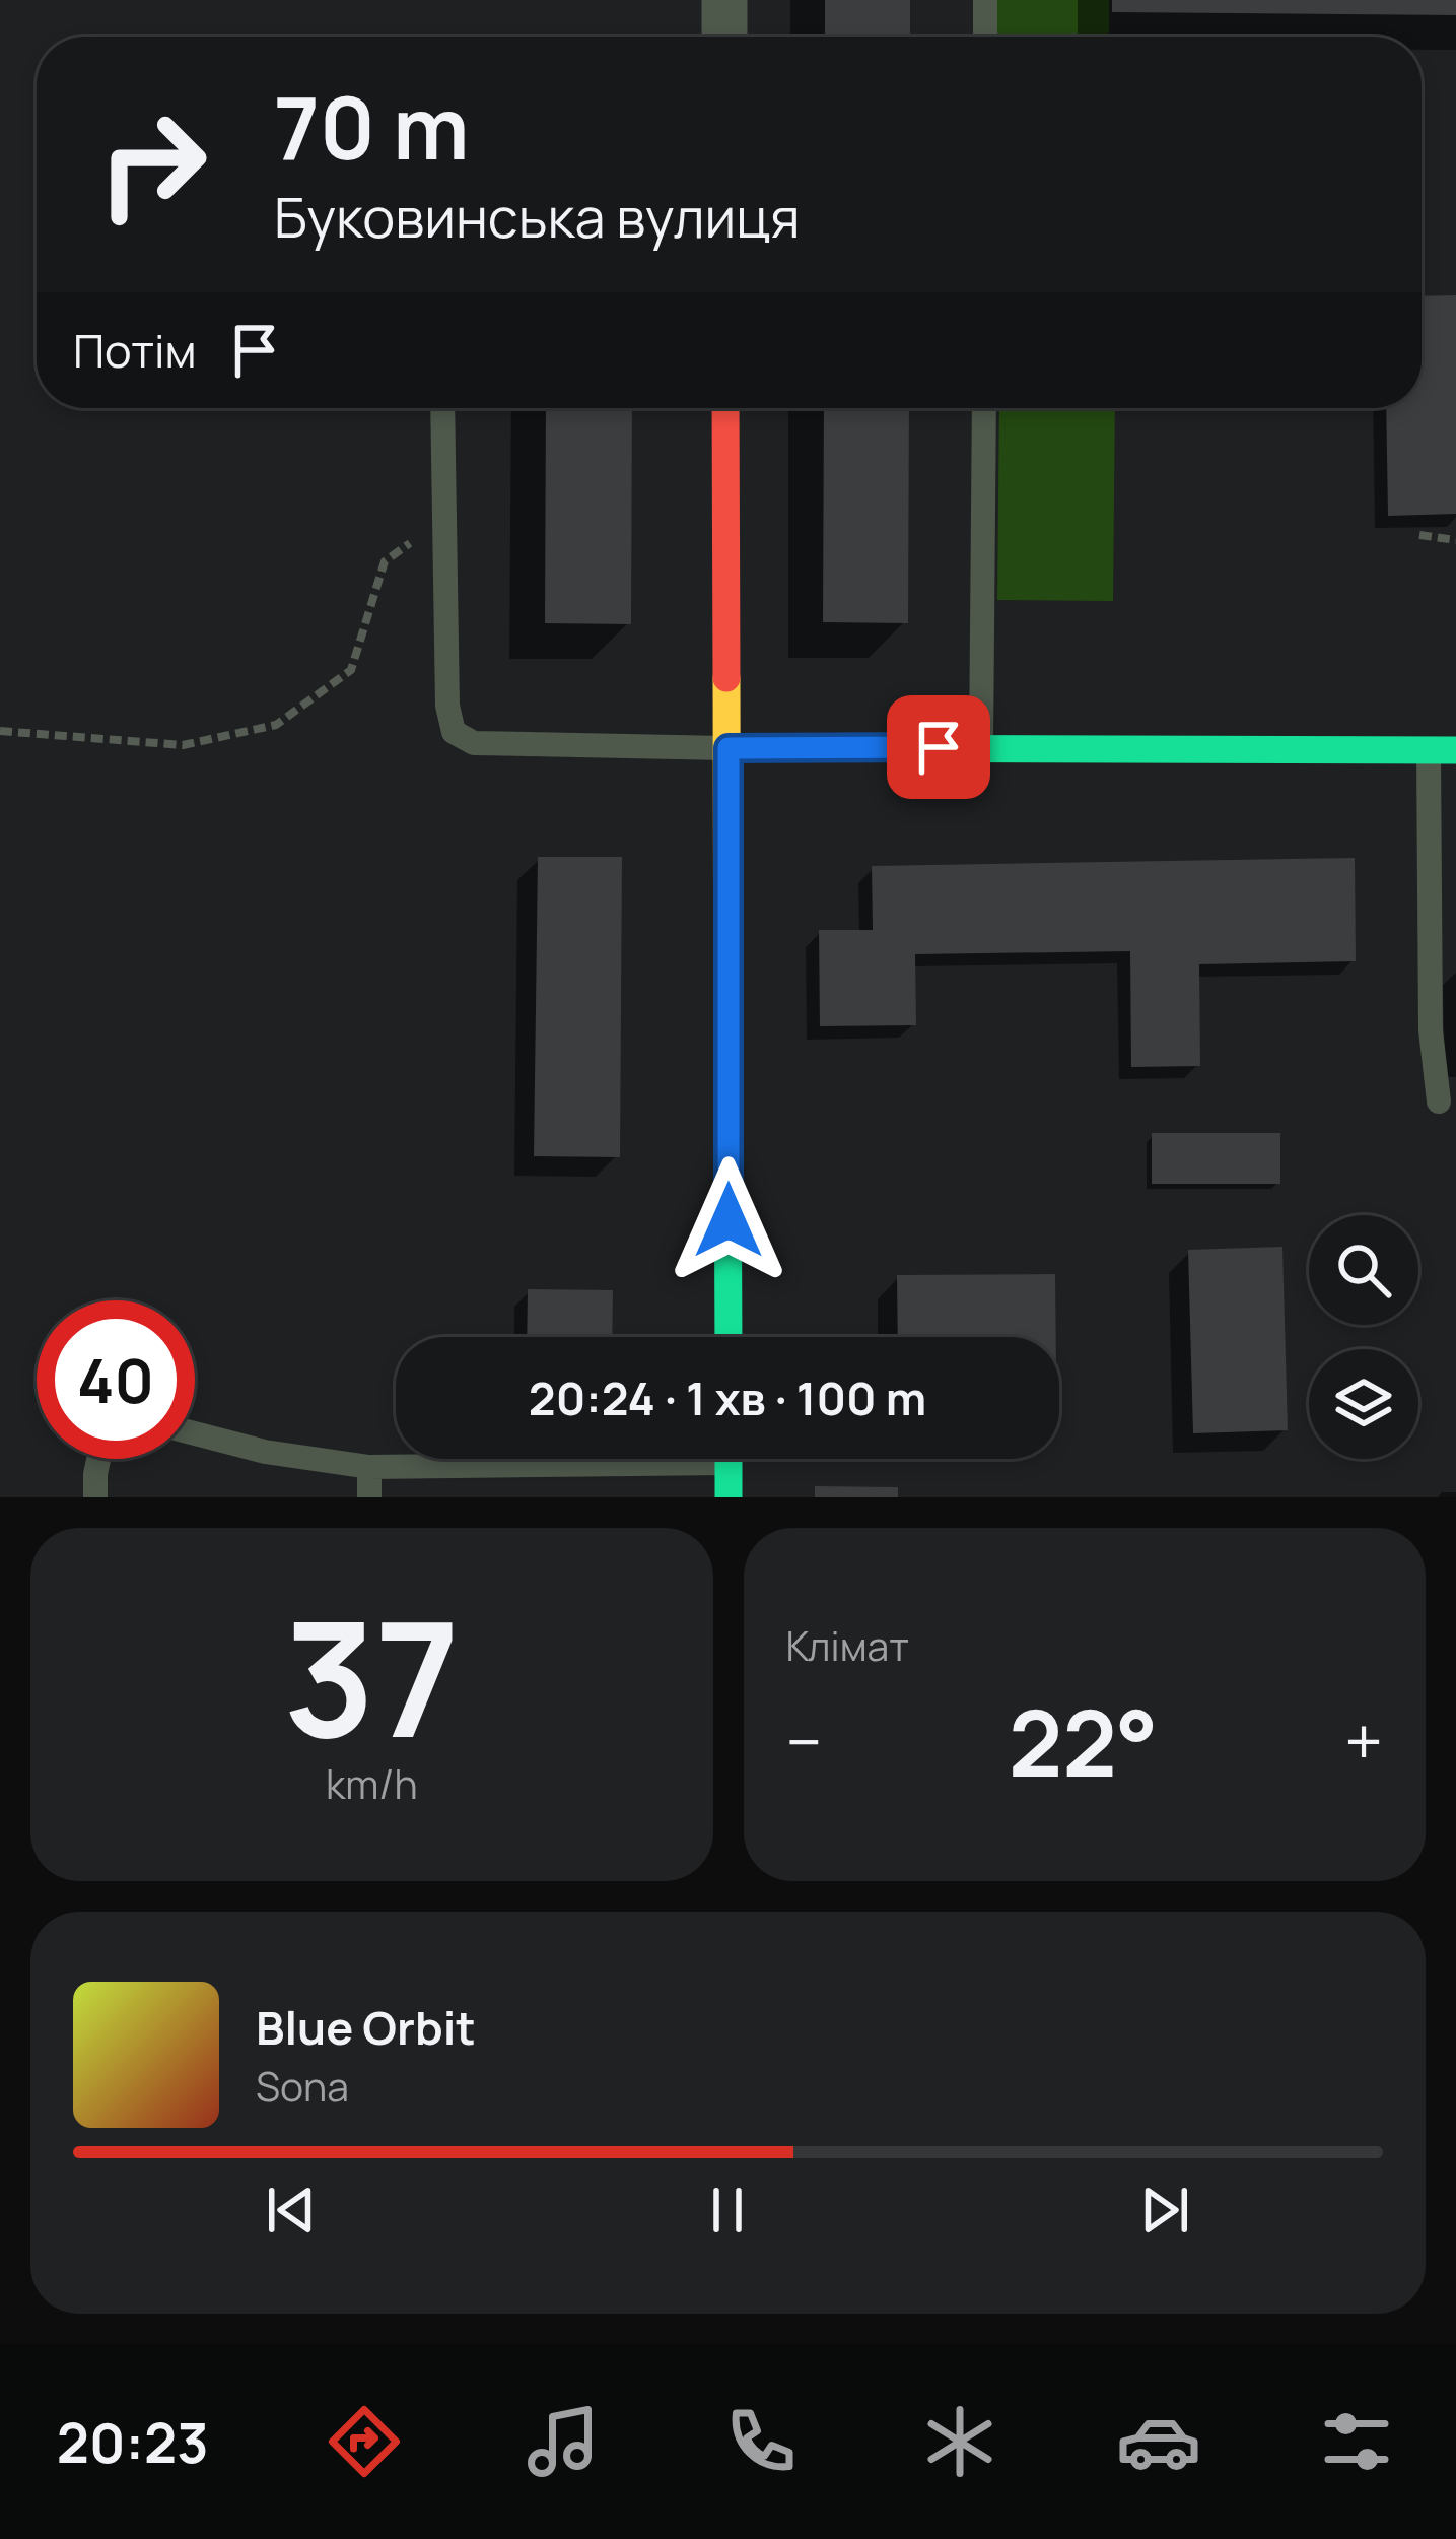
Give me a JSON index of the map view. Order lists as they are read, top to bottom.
{
  "page": {
    "turn": ["70 m", "Буковинська вулиця"],
    "then": "Потім",
    "limit": "40",
    "trip": "20:24 · 1 хв · 100 m",
    "tile": [
      ["37", "km/h"],
      "Клімат"
    ],
    "heat": ["−", "22°", "+"],
    "song": ["Blue Orbit", "Sona"],
    "tabs": "20:23"
  }
}
